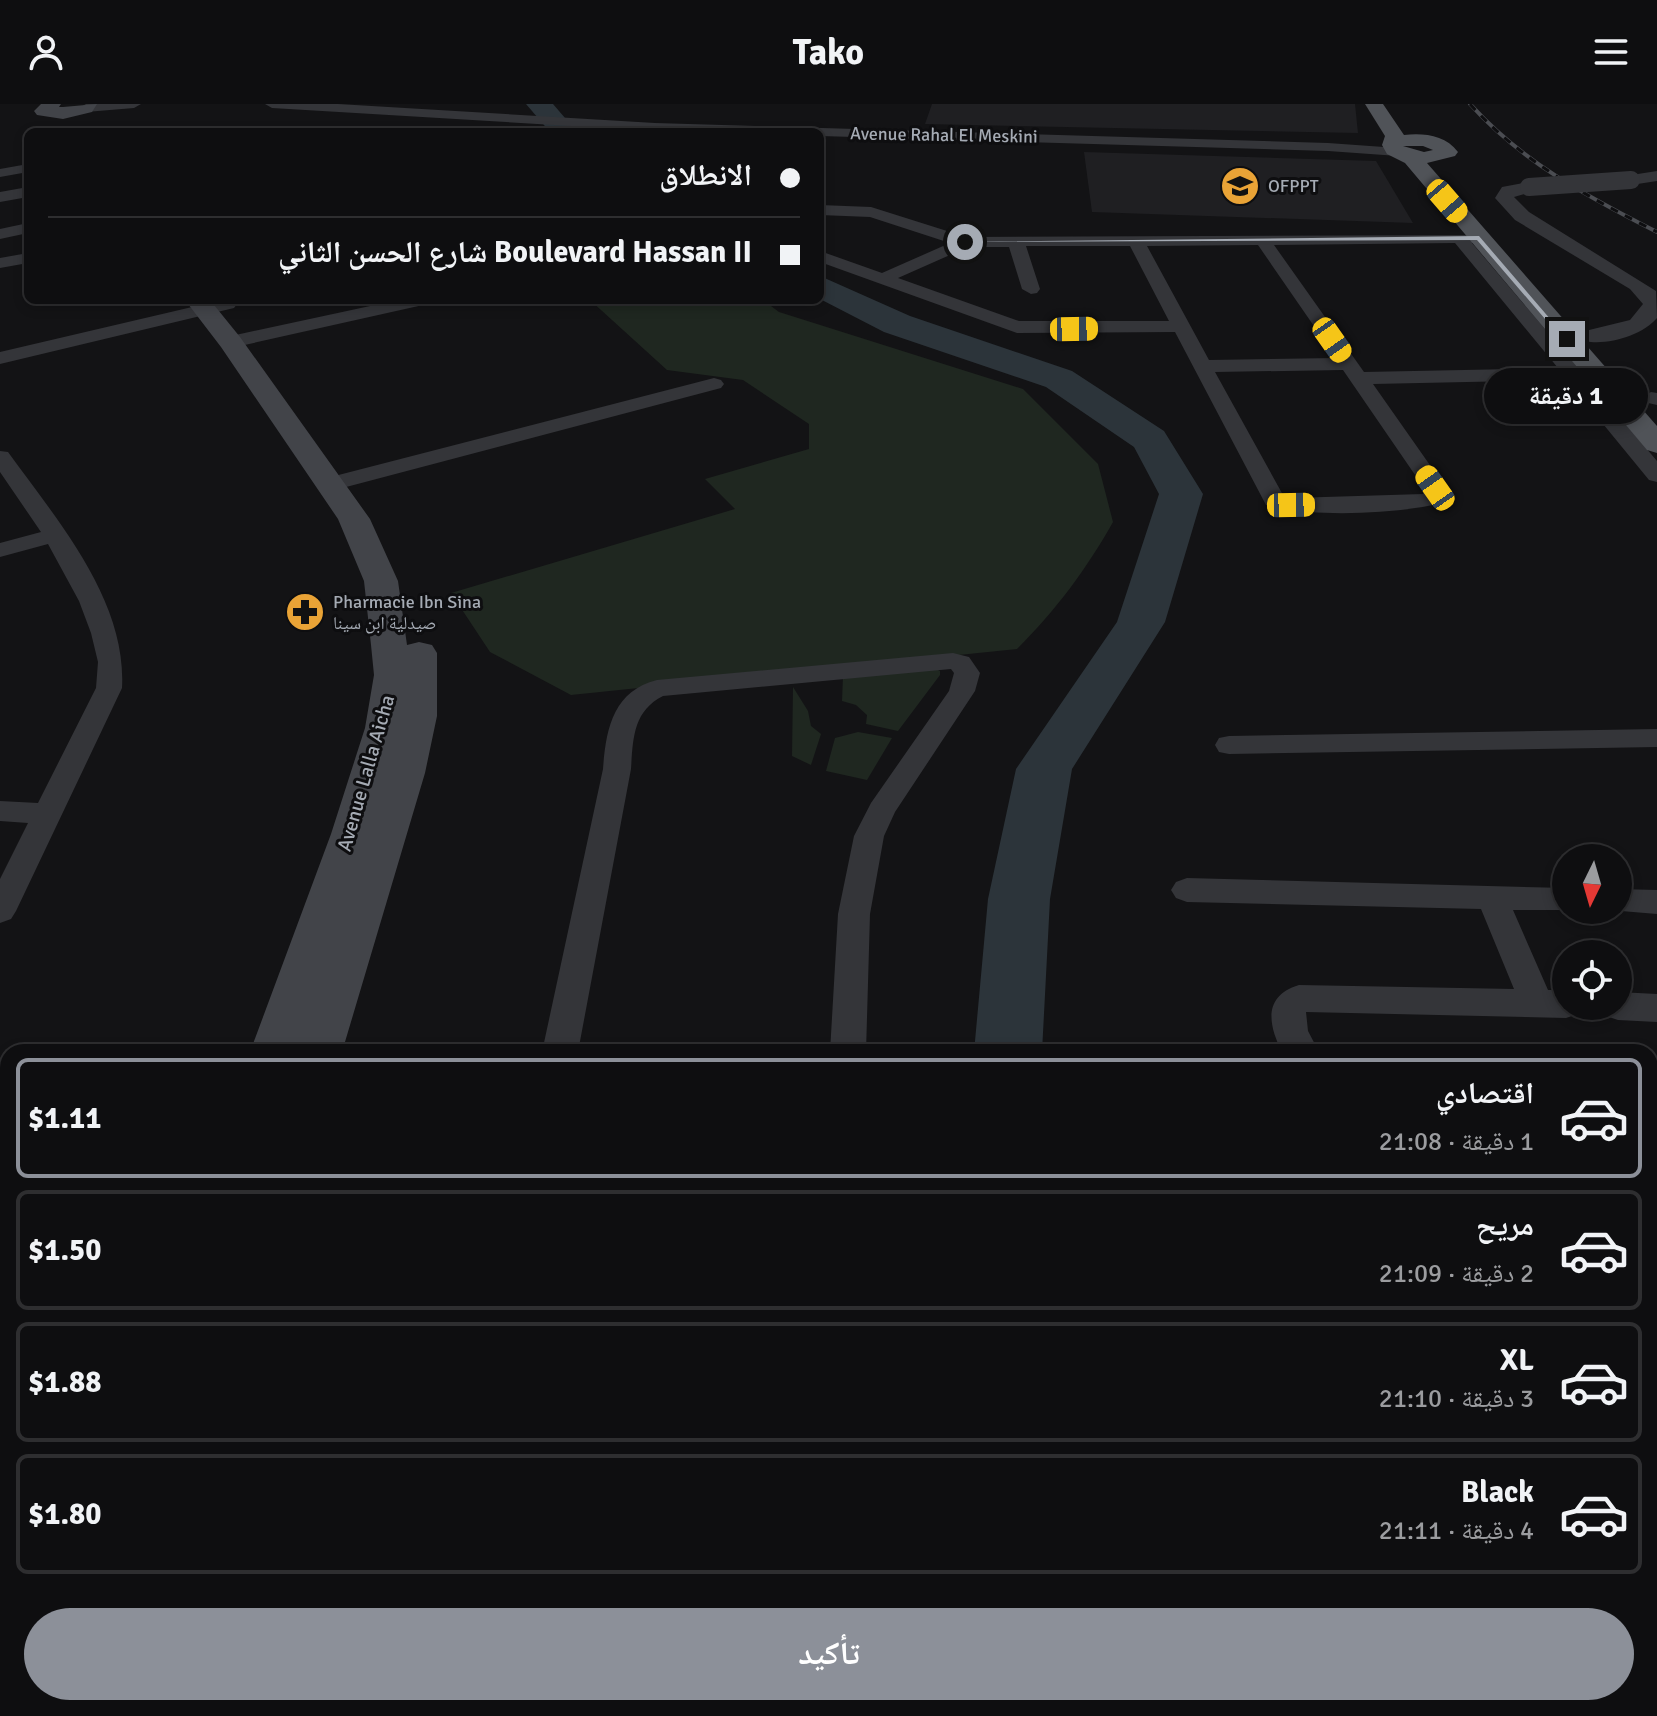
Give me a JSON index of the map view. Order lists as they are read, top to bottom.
{
  "streets": {
    "main road": ["Avenue Lalla Aicha"],
    "street": ["Avenue Rahal El Meskini"]
  },
  "places": {
    "school or university": ["OFPPT"],
    "pharmacy": ["Pharmacie Ibn Sina صيدلية ابن سينا"]
  },
  "north": "bottom",
  "page": {
    "header": "Tako",
    "banner": ["الانطلاق", "Boulevard Hassan II شارع الحسن الثاني"],
    "bubble": "1 دقيقة",
    "list": [
      {
        "name": "اقتصادي",
        "note": "1 دقيقة · 21:08",
        "value": "$1.11"
      },
      {
        "name": "مريح",
        "note": "2 دقيقة · 21:09",
        "value": "$1.50"
      },
      {
        "name": "XL",
        "note": "3 دقيقة · 21:10",
        "value": "$1.88"
      },
      {
        "name": "Black",
        "note": "4 دقيقة · 21:11",
        "value": "$1.80"
      }
    ],
    "buttons": "تأكيد"
  }
}
